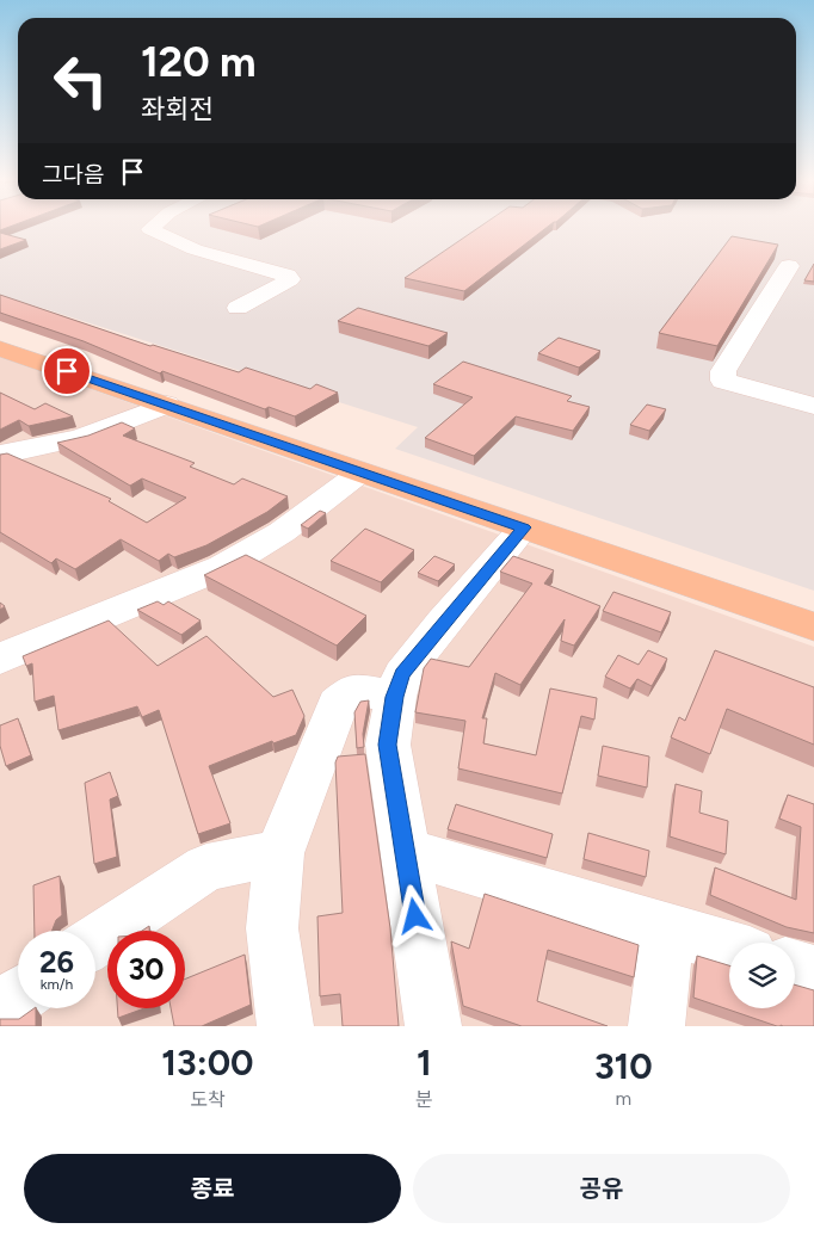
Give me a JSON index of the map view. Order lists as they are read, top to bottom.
{
  "page": {
    "turn": ["120 m", "좌회전"],
    "then": "그다음",
    "speed": "26 km/h",
    "limit": "30",
    "eta": [
      "13:00",
      "도착",
      "1",
      "분",
      "310",
      "m"
    ],
    "buttons": ["종료", "공유"]
  }
}
